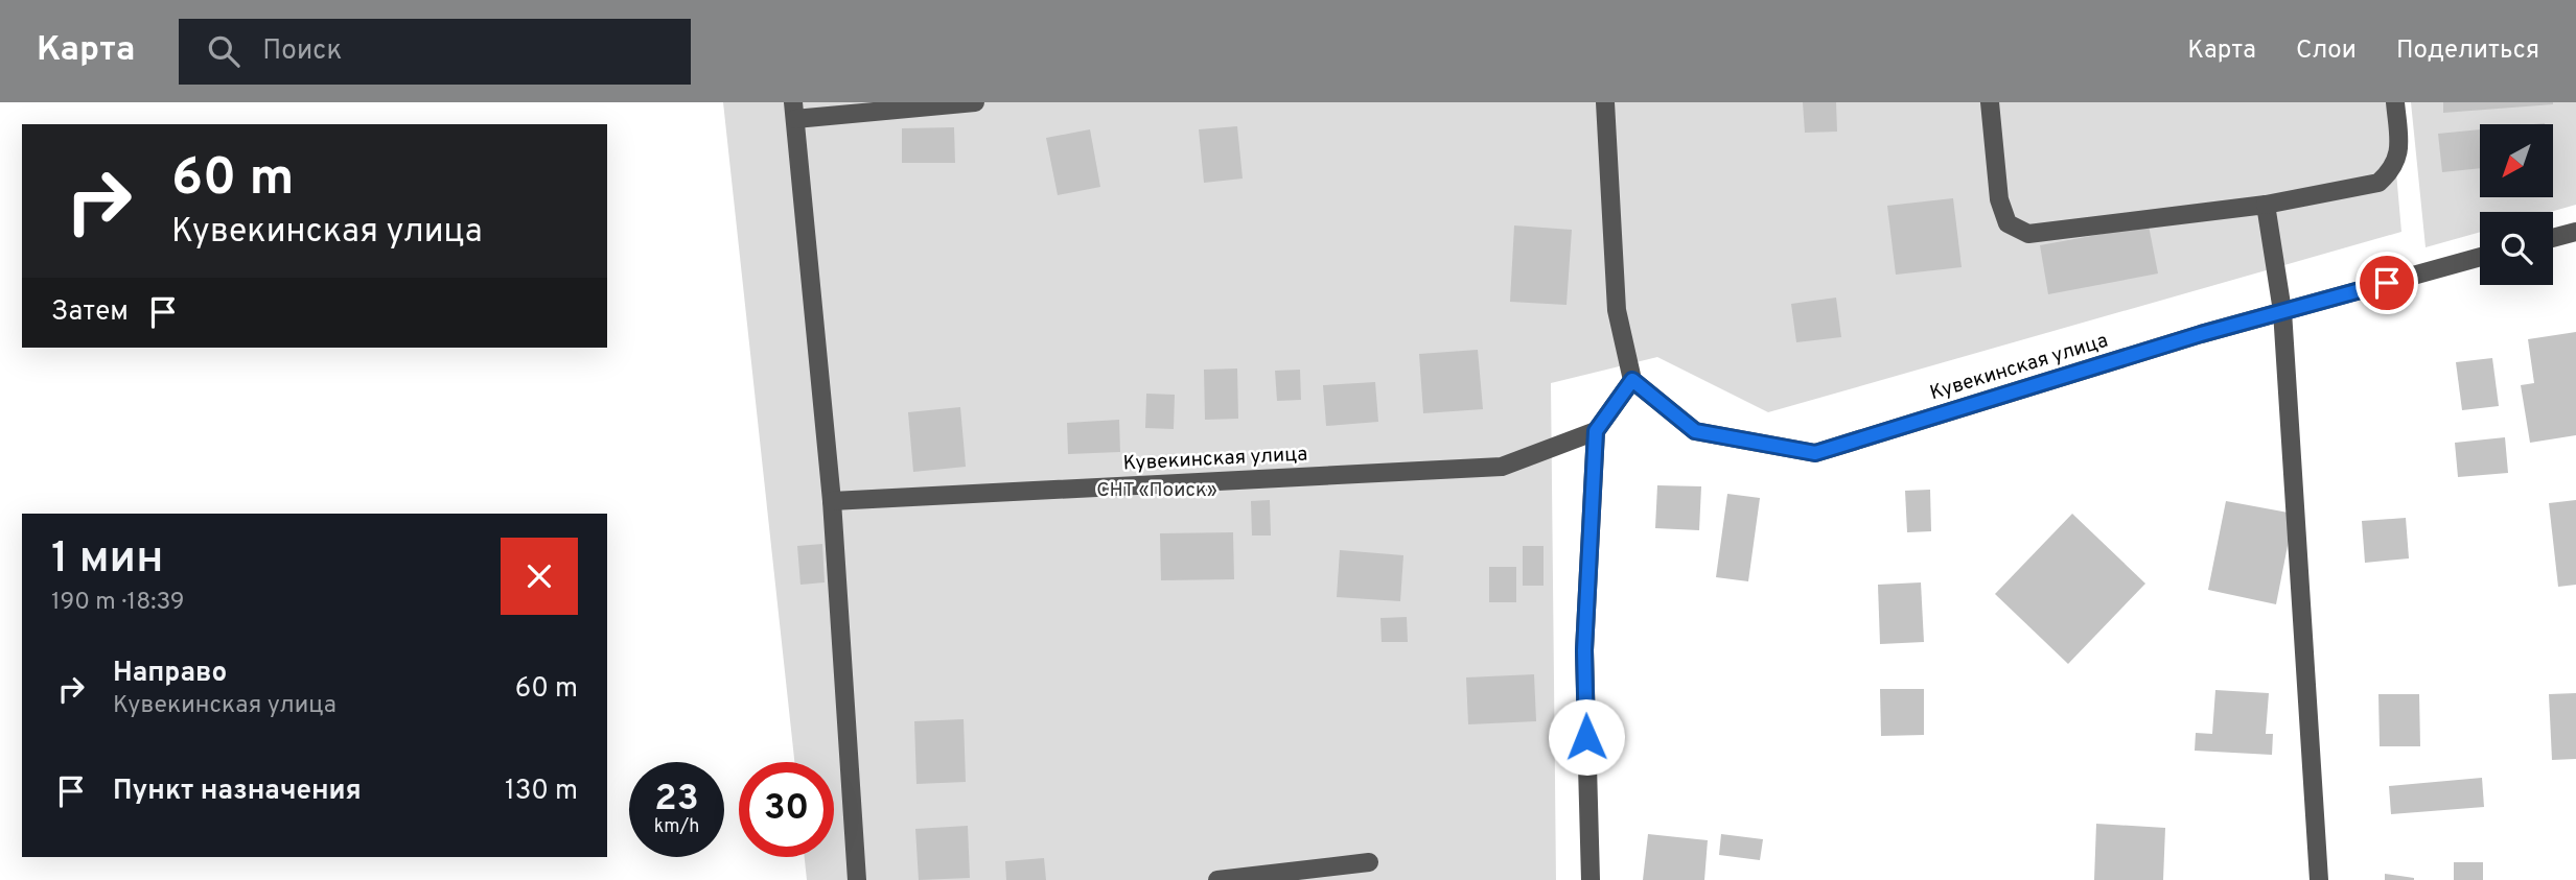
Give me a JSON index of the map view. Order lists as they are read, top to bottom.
{
  "streets": {
    "street": ["Кувекинская улица"]
  },
  "parks": ["СНТ «Поиск»"],
  "north": "bottom left",
  "page": {
    "header": "Карта",
    "search": "Поиск",
    "nav": ["Карта", "Слои", "Поделиться"],
    "turn": ["60 m", "Кувекинская улица"],
    "then": "Затем",
    "heading": ["1 мин", "190 m · 18:39"],
    "list": [
      {
        "name": "Направо",
        "note": "Кувекинская улица",
        "value": "60 m"
      },
      {
        "name": "Пункт назначения",
        "value": "130 m"
      }
    ],
    "speed": "23 km/h",
    "limit": "30"
  }
}
